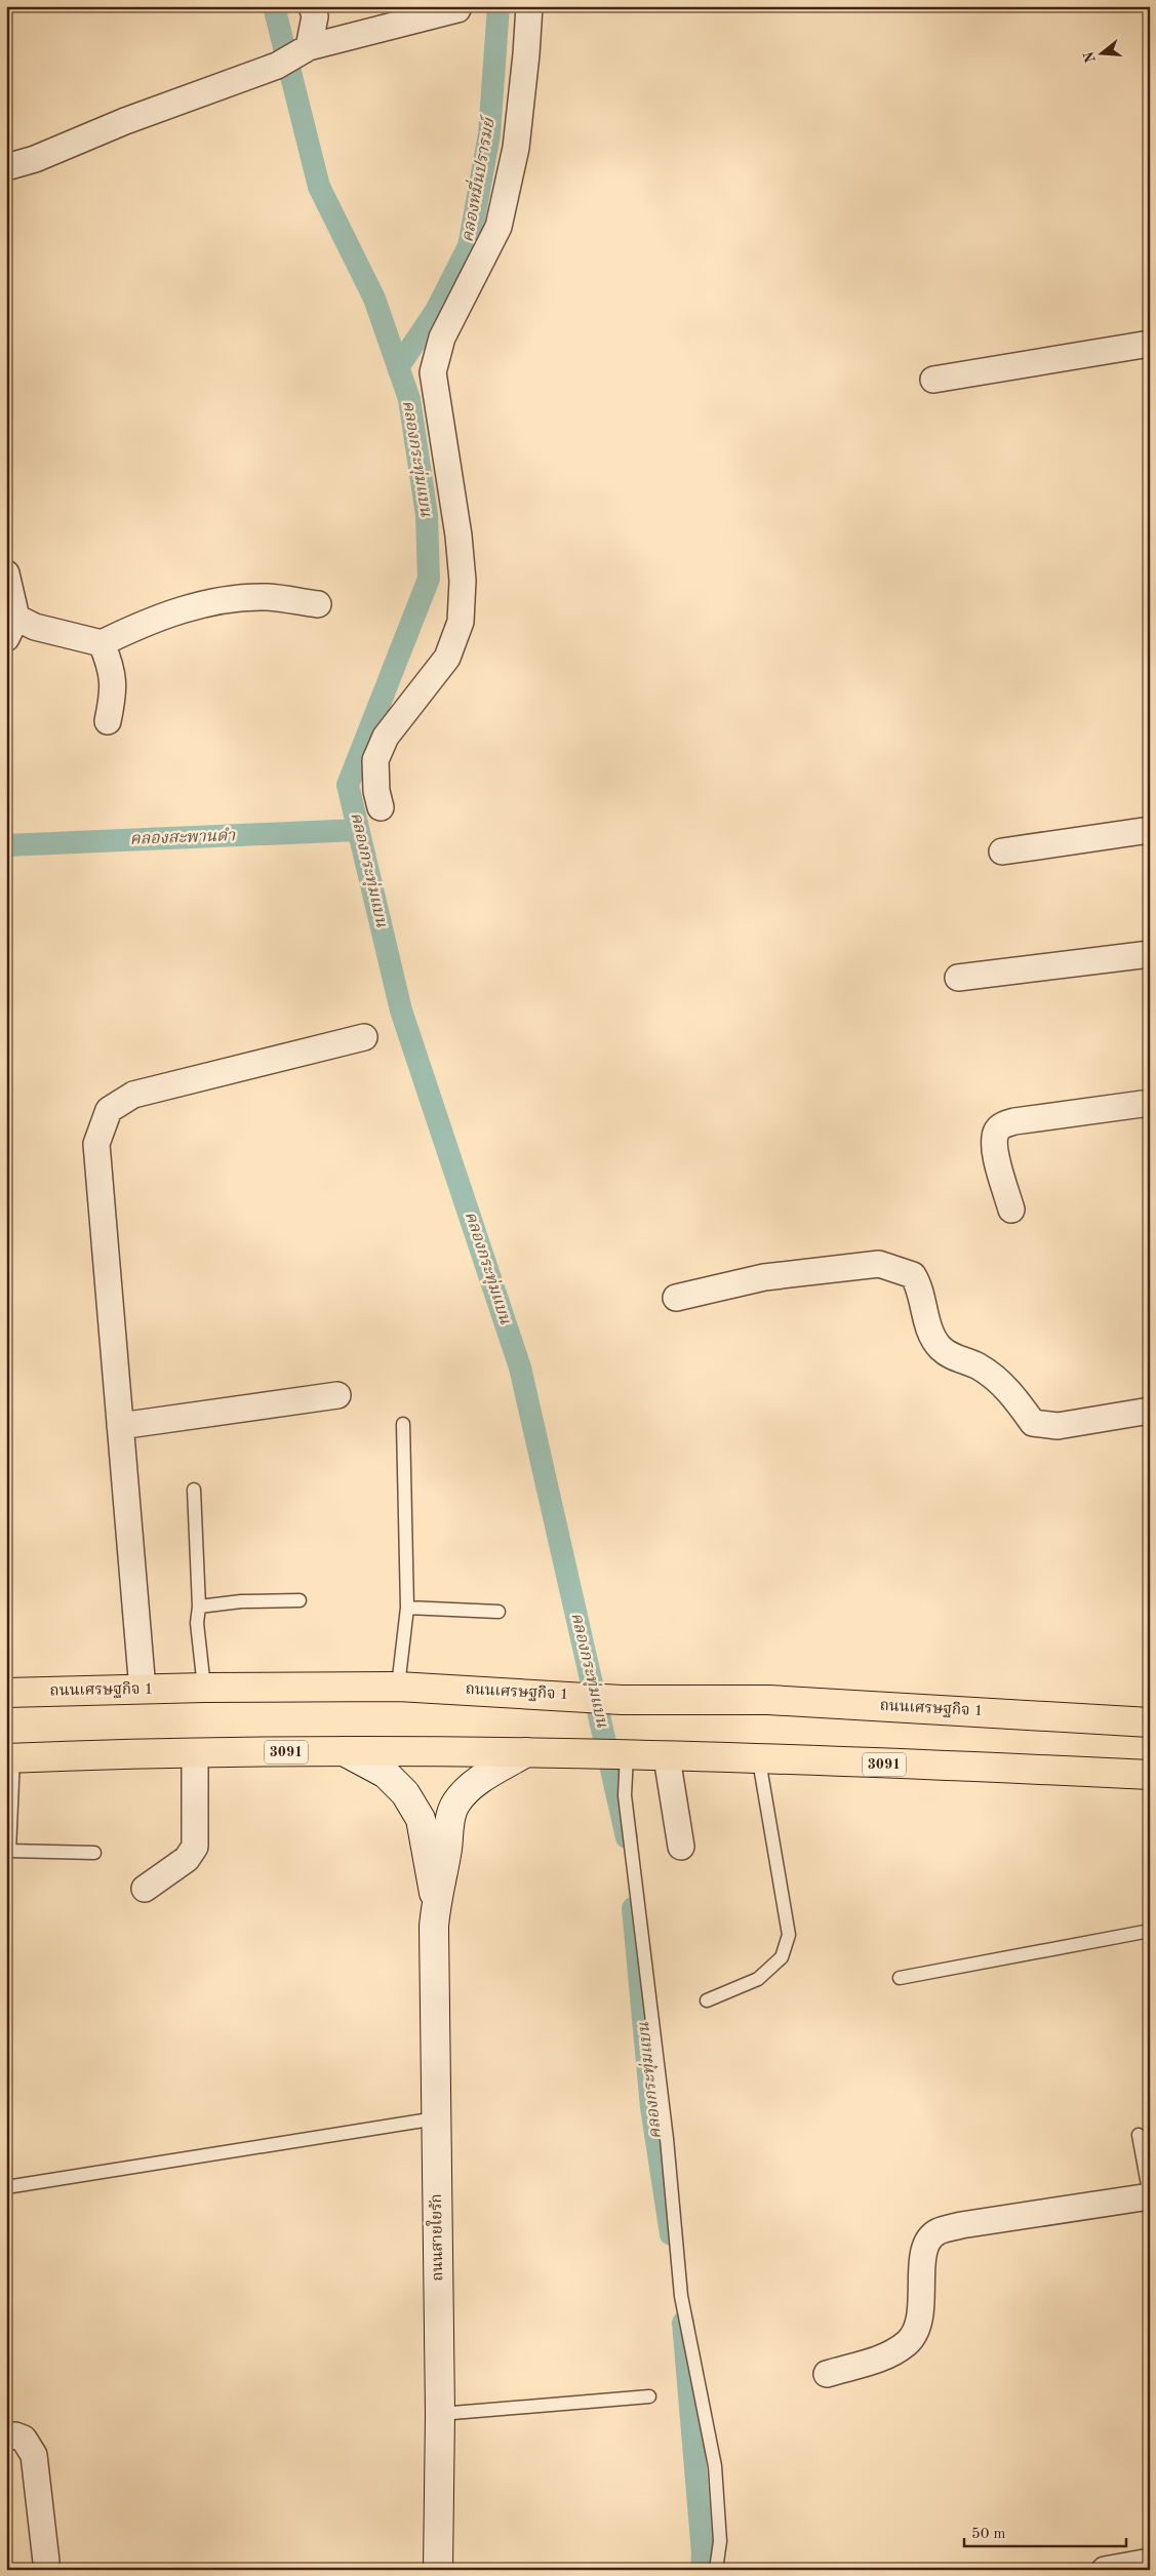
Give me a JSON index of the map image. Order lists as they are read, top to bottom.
{
  "streets": {
    "main road": ["ถนนเศรษฐกิจ 1", "3091"],
    "street": ["ถนนสายใยรัก"]
  },
  "crossings": [
    ["3091", "ถนนสายใยรัก"]
  ],
  "water": ["คลองหมื่นปรารมย์", "คลองกระทุ่มแบน", "คลองสะพานดำ"],
  "scale_bar": "50 m",
  "north": "left"
}
